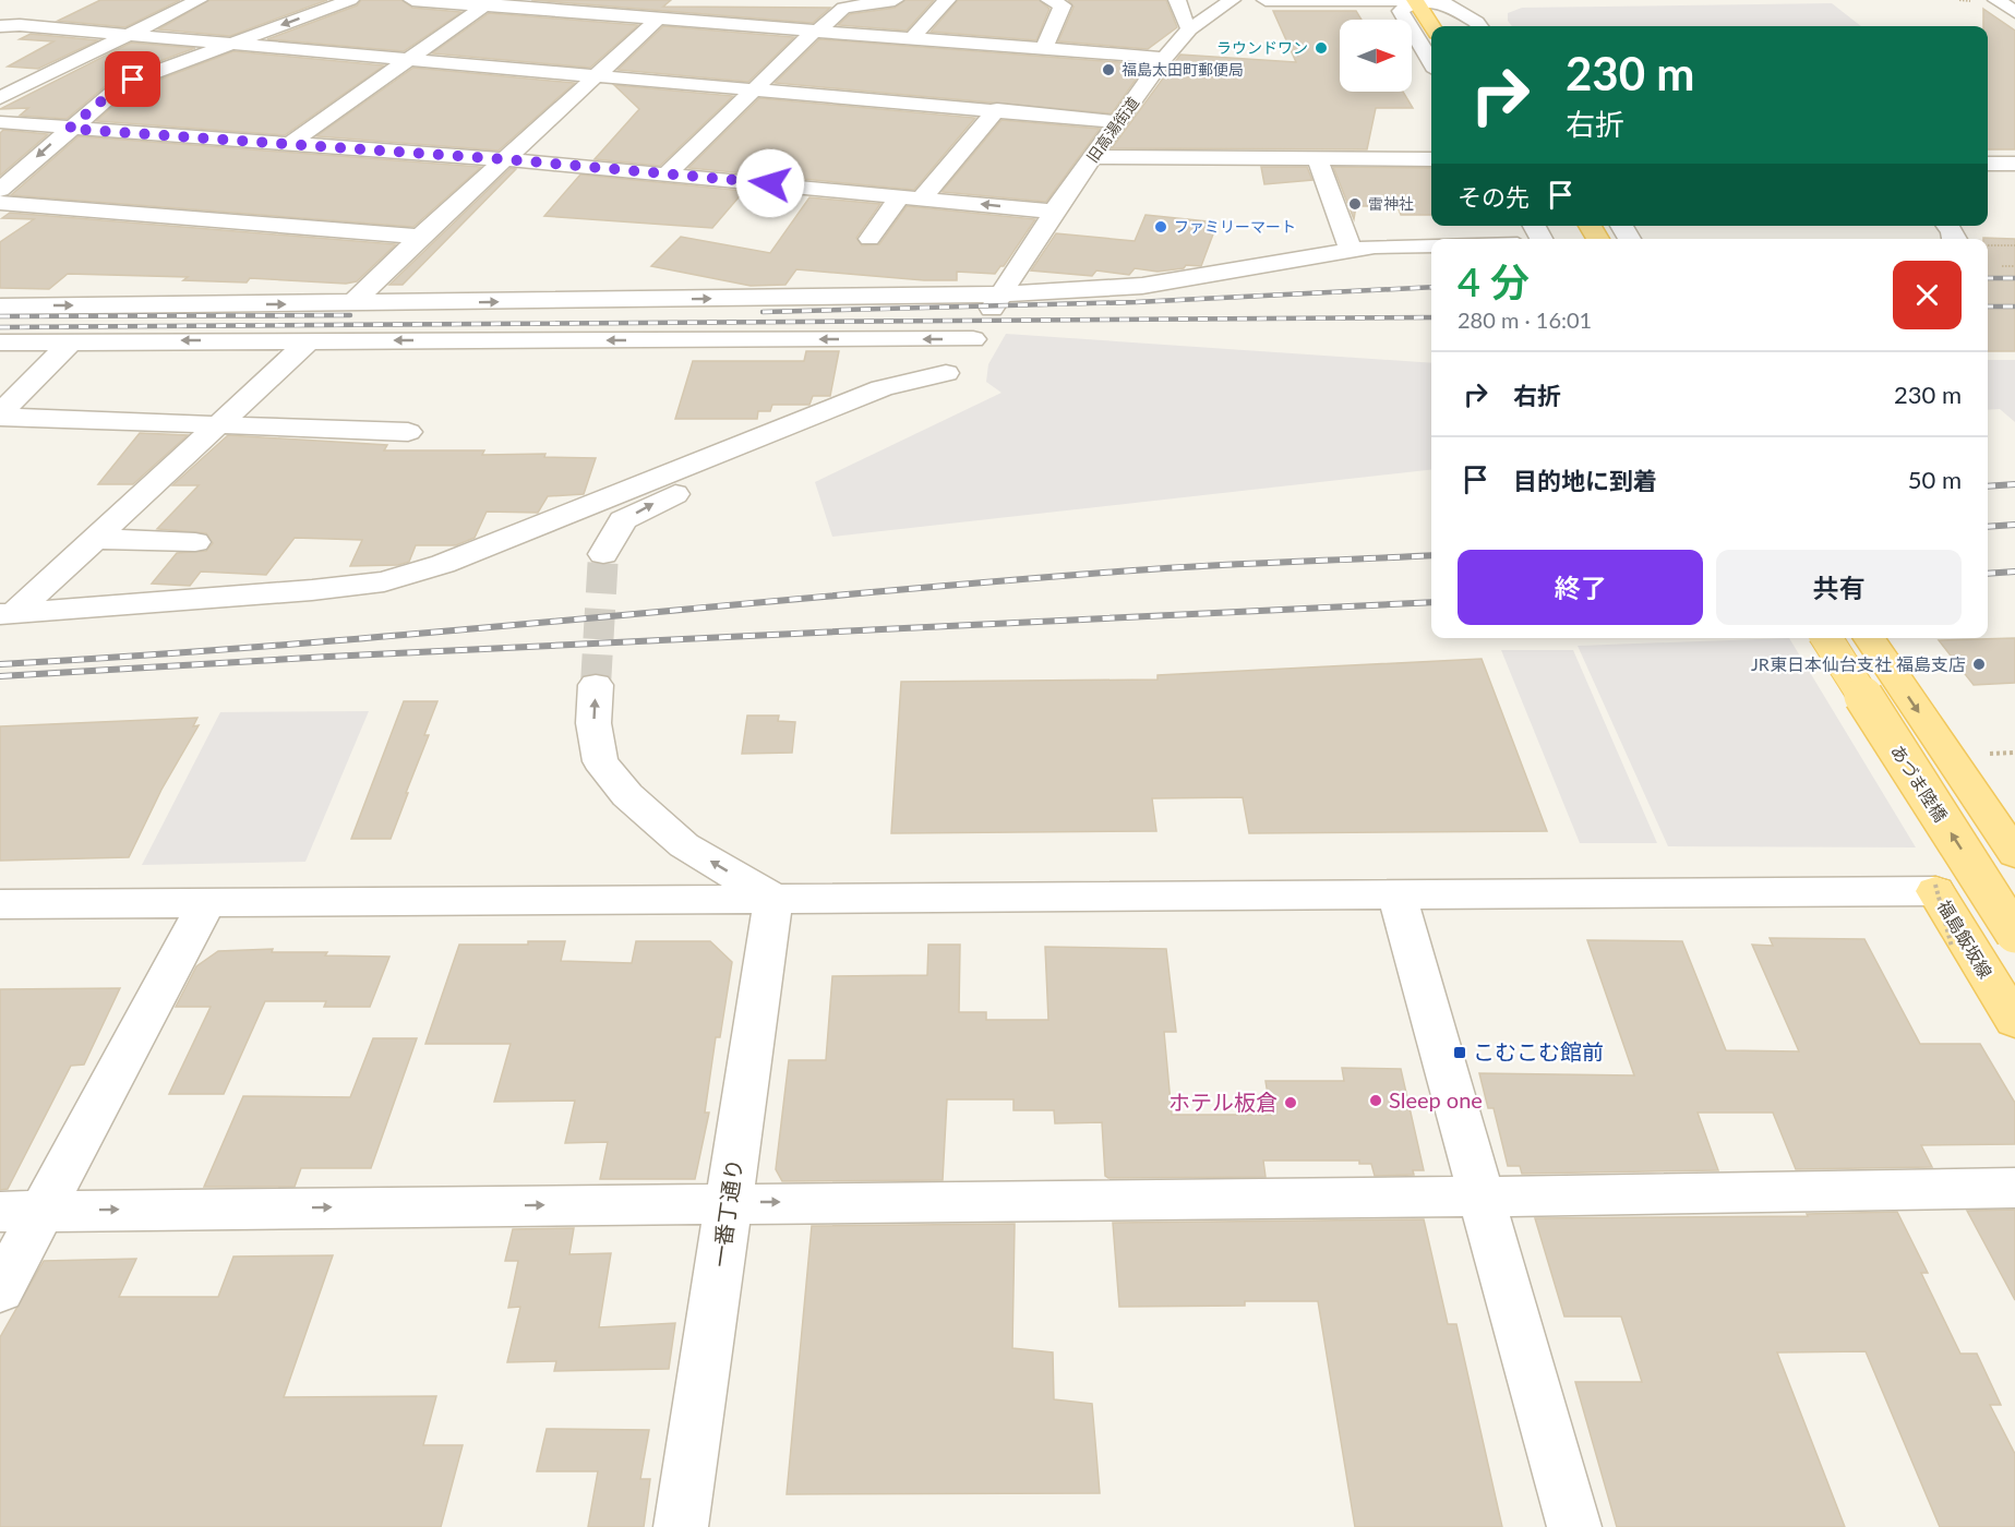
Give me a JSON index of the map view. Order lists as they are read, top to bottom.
{
  "streets": {
    "main road": ["あづま陸橋", "福島飯坂線"],
    "street": ["旧高湯街道", "一番丁通り"]
  },
  "places": {
    "other": [
      "ラウンドワン",
      "福島太田町郵便局",
      "雷神社",
      "ファミリーマート",
      "JR東日本仙台支社 福島支店",
      "Sleep one",
      "ホテル板倉"
    ],
    "transit": ["こむこむ館前"]
  },
  "north": "right",
  "page": {
    "turn": ["230 m", "右折"],
    "then": "その先",
    "heading": ["4 分", "280 m · 16:01"],
    "list": [
      {
        "name": "右折",
        "value": "230 m"
      },
      {
        "name": "目的地に到着",
        "value": "50 m"
      }
    ],
    "buttons": ["終了", "共有"]
  }
}
